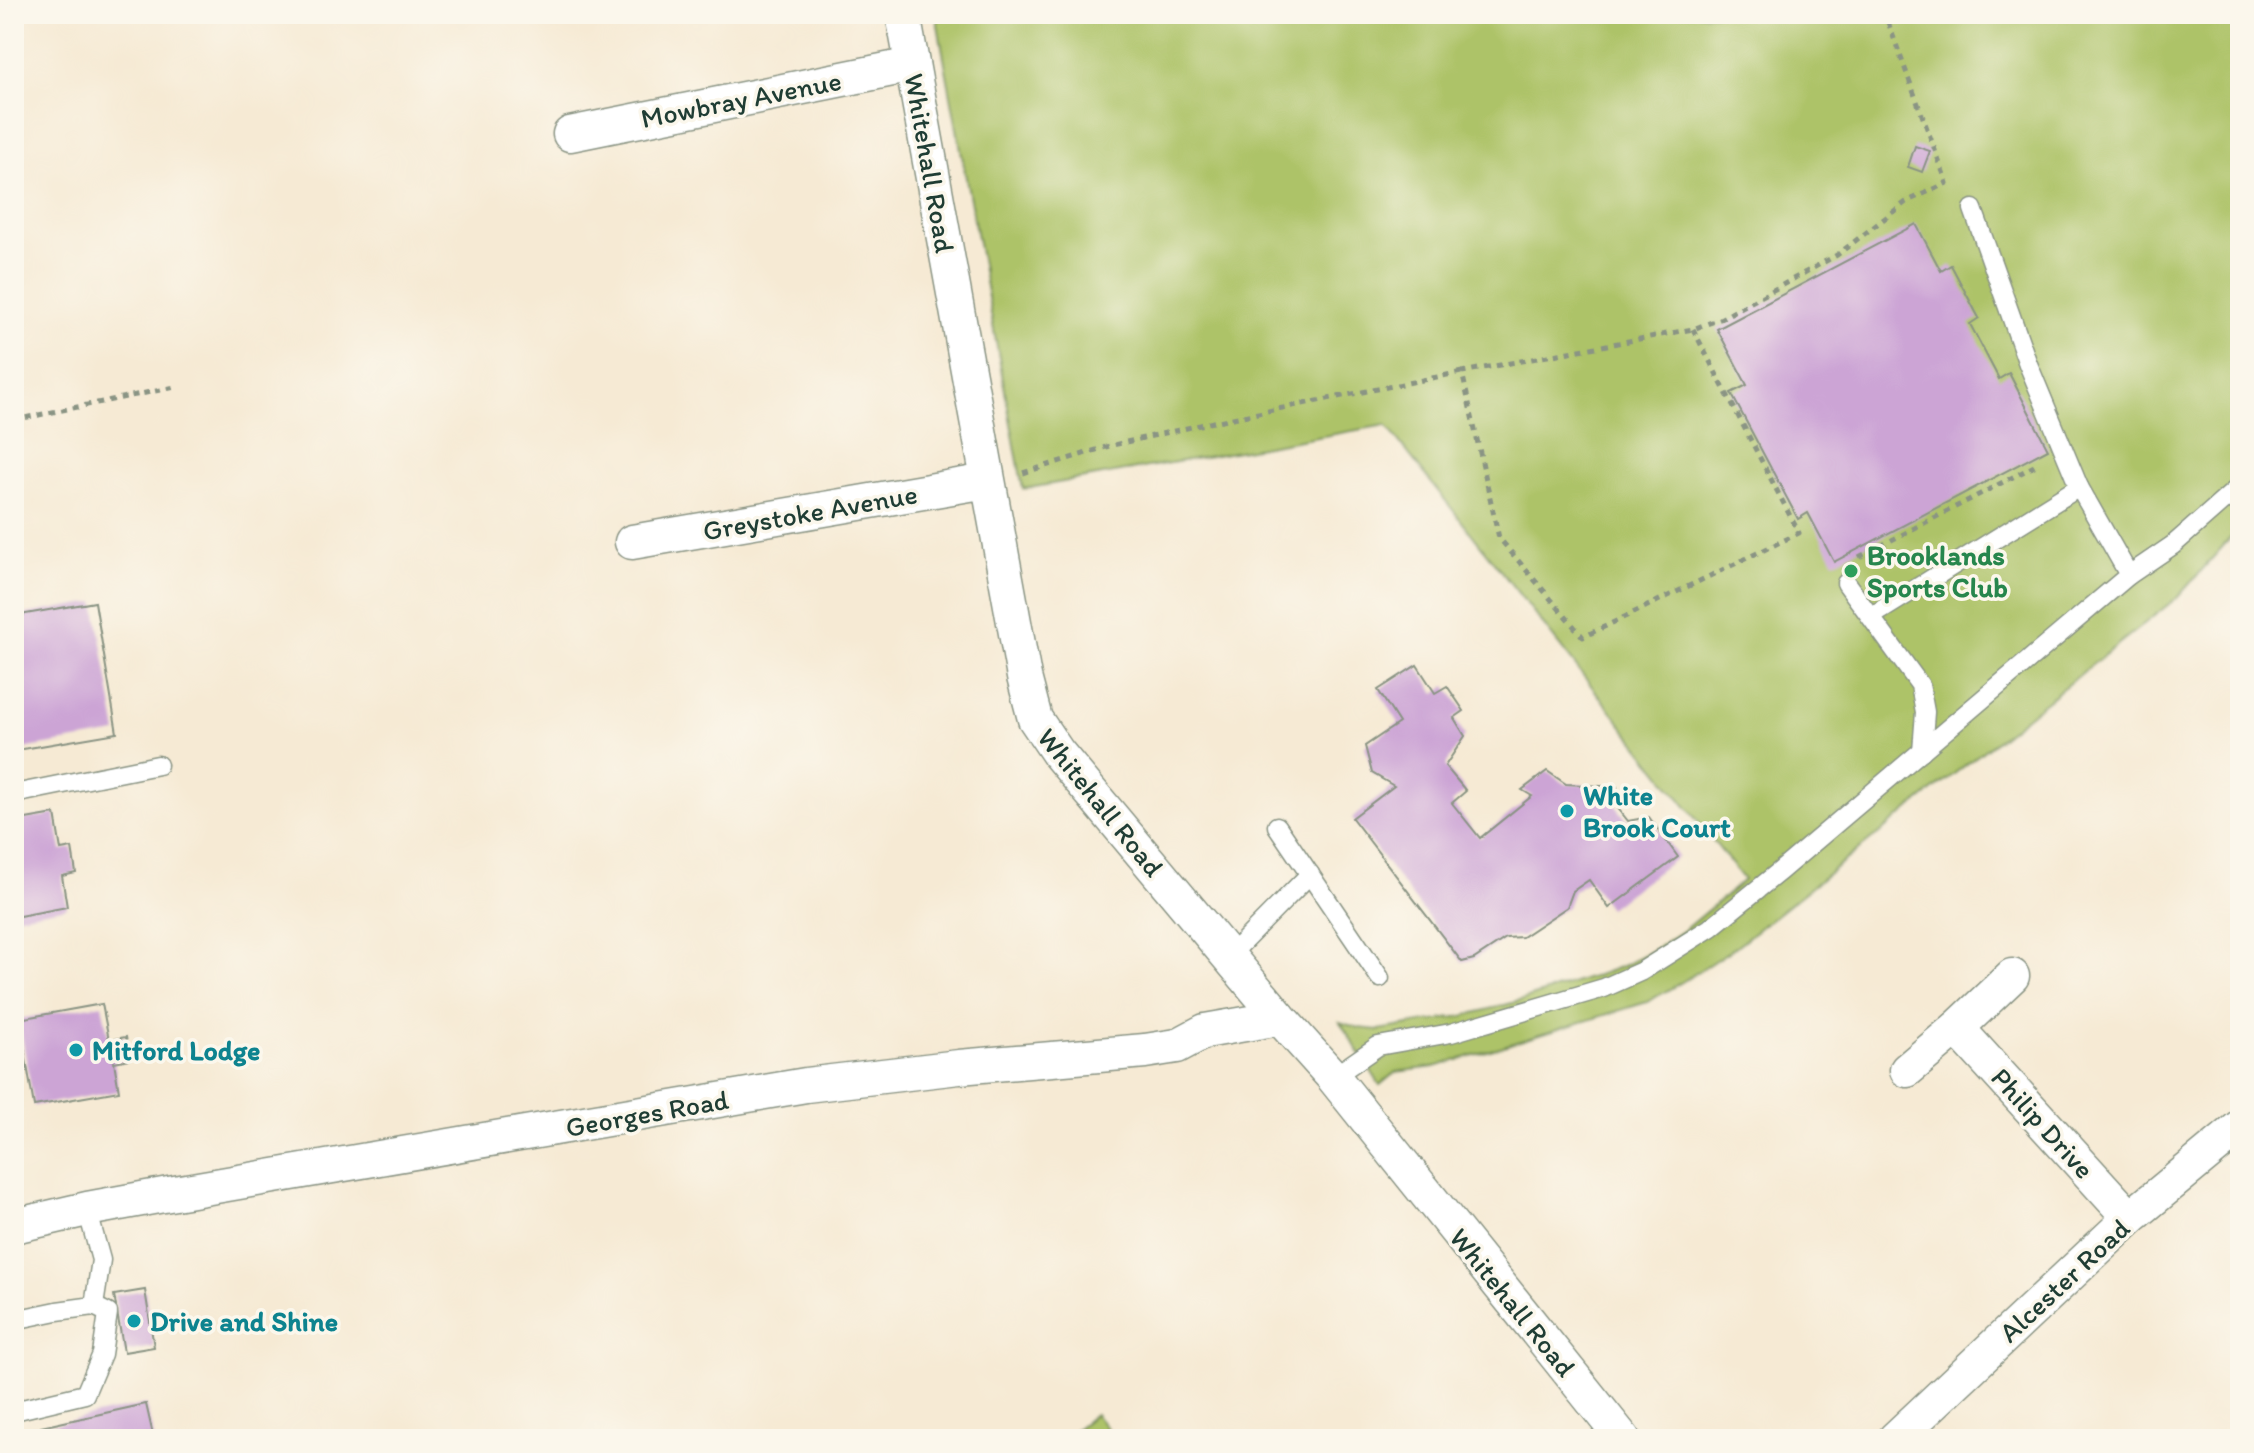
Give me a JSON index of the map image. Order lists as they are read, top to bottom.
{
  "streets": {
    "street": [
      "Mowbray Avenue",
      "Whitehall Road",
      "Greystoke Avenue",
      "Georges Road",
      "Philip Drive",
      "Alcester Road"
    ]
  },
  "crossings": [
    ["Mowbray Avenue", "Whitehall Road"],
    ["Whitehall Road", "Greystoke Avenue"],
    ["Whitehall Road", "Georges Road"],
    ["Philip Drive", "Alcester Road"]
  ],
  "places": [
    "Brooklands Sports Club",
    "White Brook Court",
    "Mitford Lodge",
    "Drive and Shine"
  ]
}
